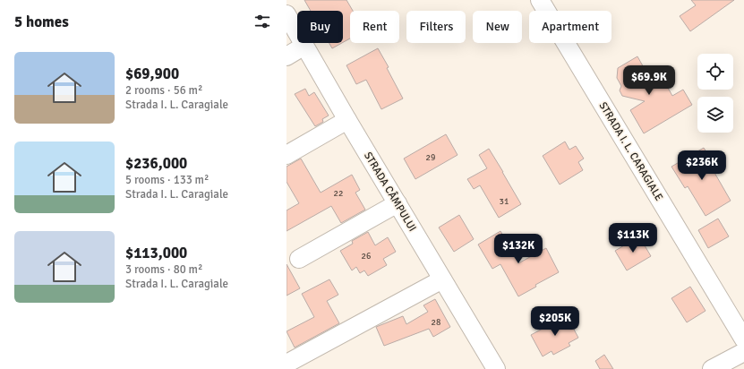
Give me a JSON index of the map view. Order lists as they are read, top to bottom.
{
  "streets": {
    "street": ["STRADA I. L. CARAGIALE", "STRADA CÂMPULUI"]
  },
  "house_numbers": [
    "29",
    "22",
    "31",
    "26",
    "28"
  ],
  "page": {
    "heading": "5 homes",
    "chip": [
      "Buy",
      "Rent",
      "Filters",
      "New",
      "Apartment"
    ],
    "list": [
      {
        "name": "$69,900",
        "note": "2 rooms · 56 m² · Strada I. L. Caragiale"
      },
      {
        "name": "$236,000",
        "note": "5 rooms · 133 m² · Strada I. L. Caragiale"
      },
      {
        "name": "$113,000",
        "note": "3 rooms · 80 m² · Strada I. L. Caragiale"
      }
    ],
    "price": [
      "$69.9K",
      "$236K",
      "$113K",
      "$132K",
      "$205K"
    ]
  }
}
